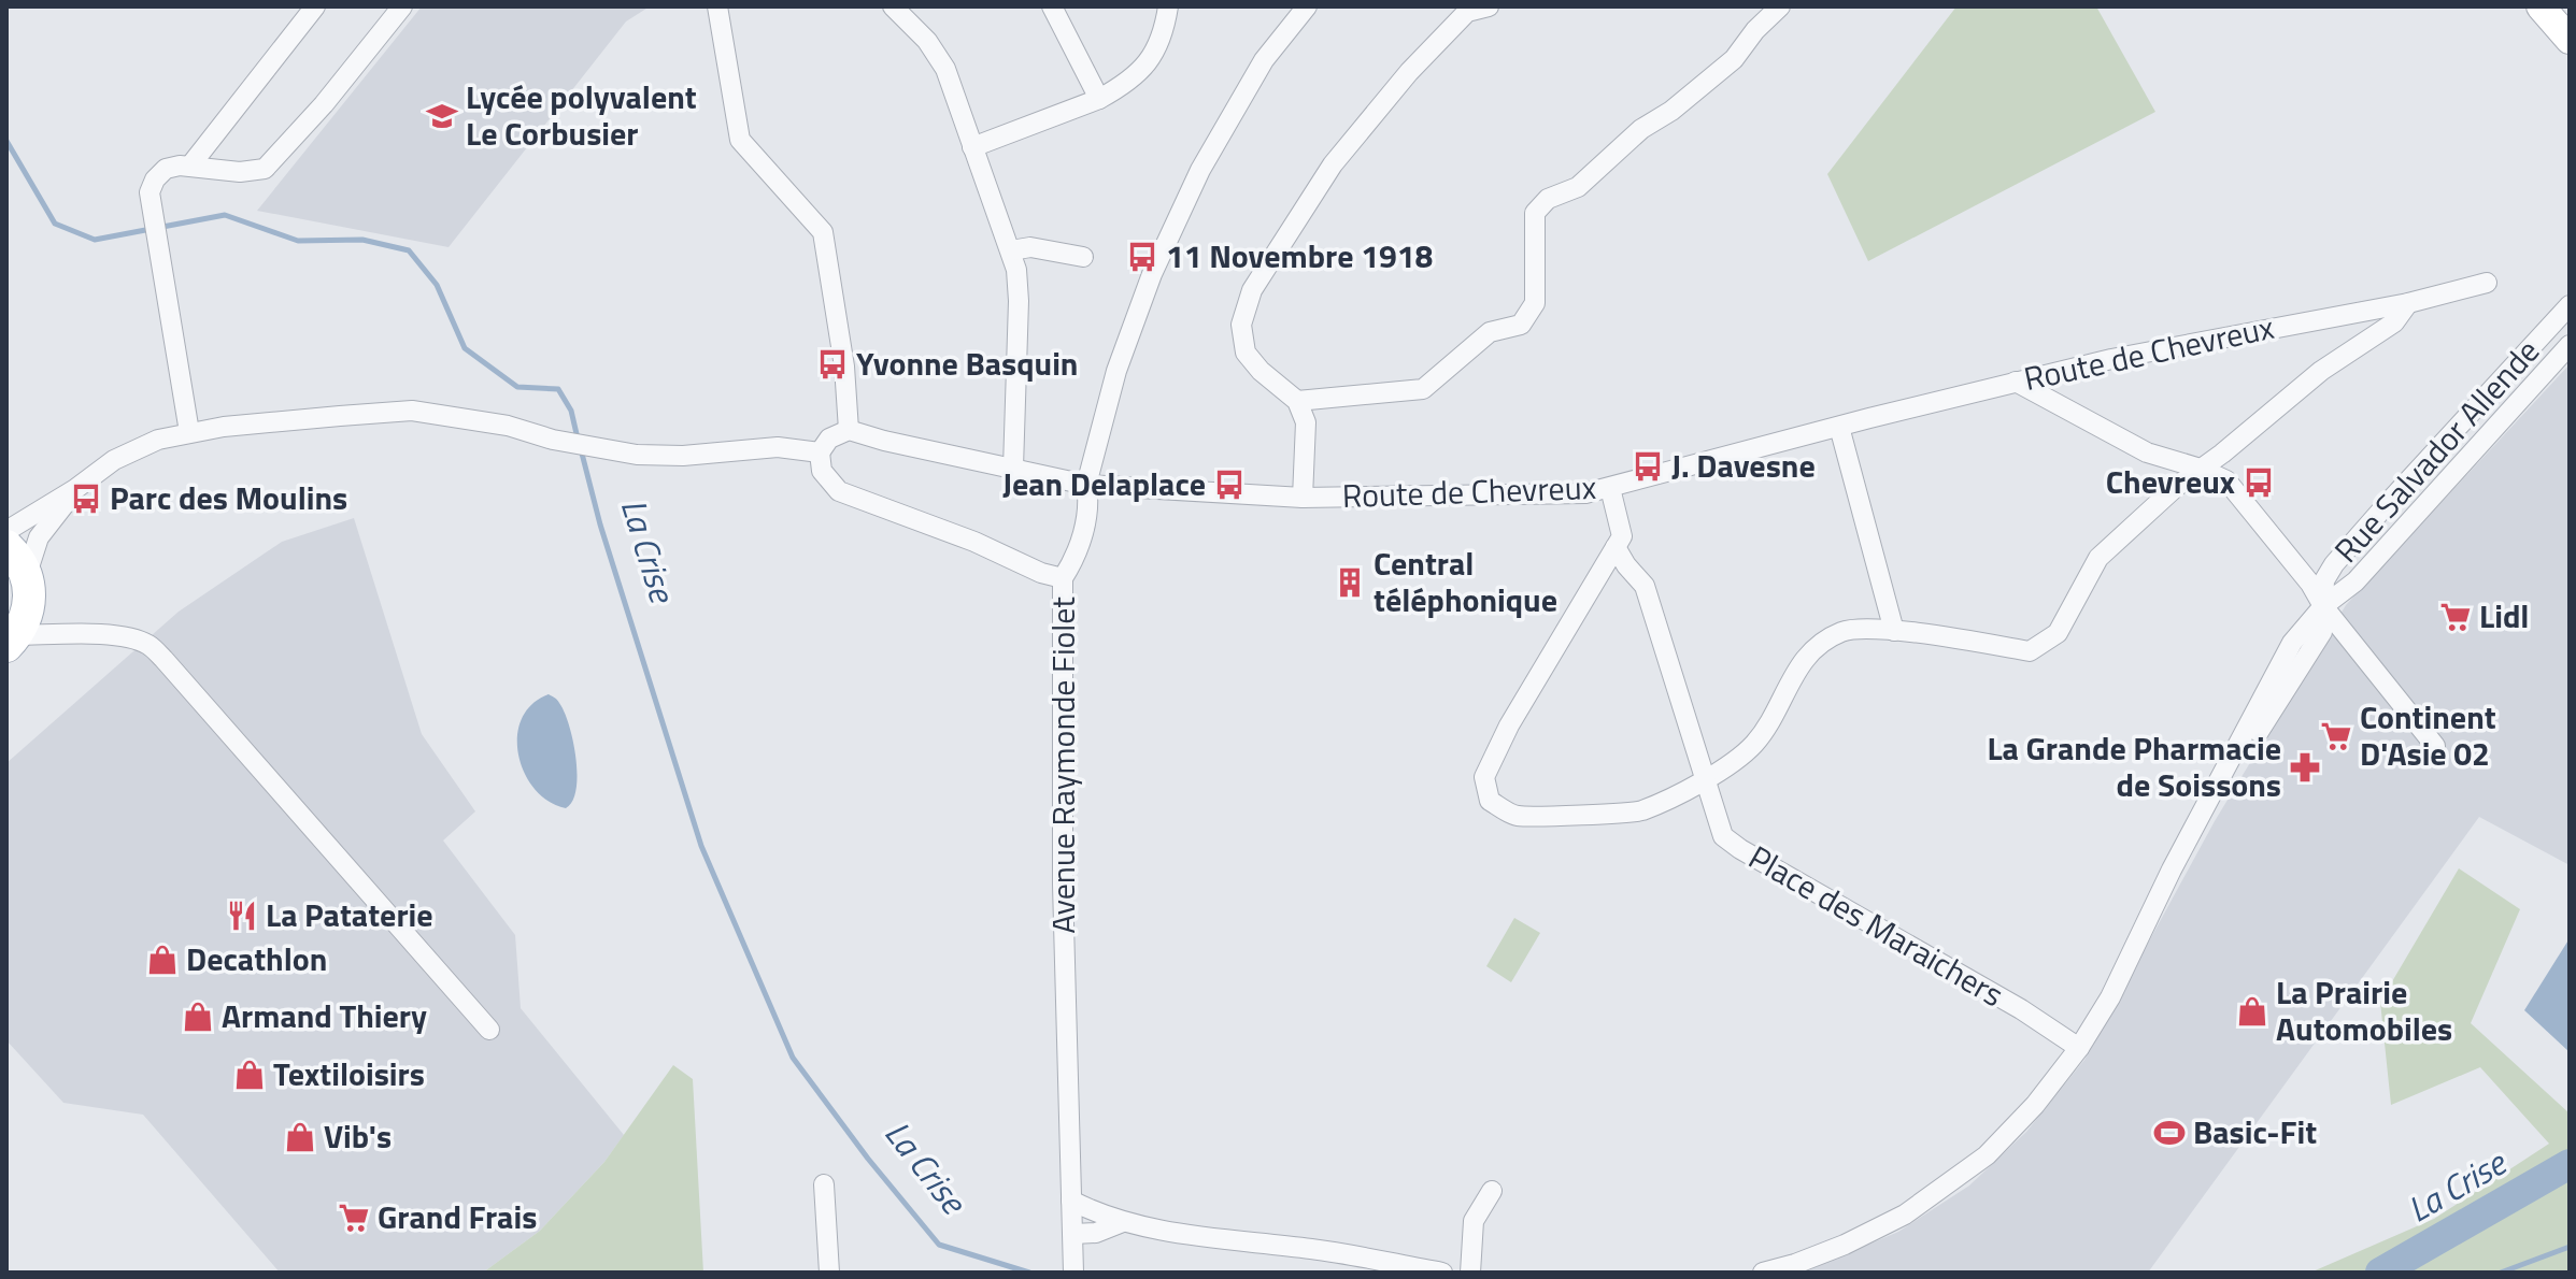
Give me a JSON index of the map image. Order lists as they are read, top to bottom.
{
  "streets": {
    "street": [
      "Route de Chevreux",
      "Rue Salvador Allende",
      "Avenue Raymonde Fiolet",
      "Place des Maraichers"
    ]
  },
  "crossings": [
    ["Route de Chevreux", "Avenue Raymonde Fiolet"],
    ["Rue Salvador Allende", "Place des Maraichers"]
  ],
  "water": ["La Crise"],
  "places": {
    "school or university": ["Lycée polyvalent Le Corbusier"],
    "bus stop": [
      "11 Novembre 1918",
      "Yvonne Basquin",
      "J. Davesne",
      "Chevreux",
      "Jean Delaplace",
      "Parc des Moulins"
    ],
    "building": ["Central téléphonique"],
    "supermarket": ["Lidl", "Continent D'Asie 02", "Grand Frais"],
    "pharmacy": ["La Grande Pharmacie de Soissons"],
    "restaurant": ["La Pataterie"],
    "shop": [
      "Decathlon",
      "La Prairie Automobiles",
      "Armand Thiery",
      "Textiloisirs",
      "Vib's"
    ],
    "sports": ["Basic-Fit"]
  }
}
